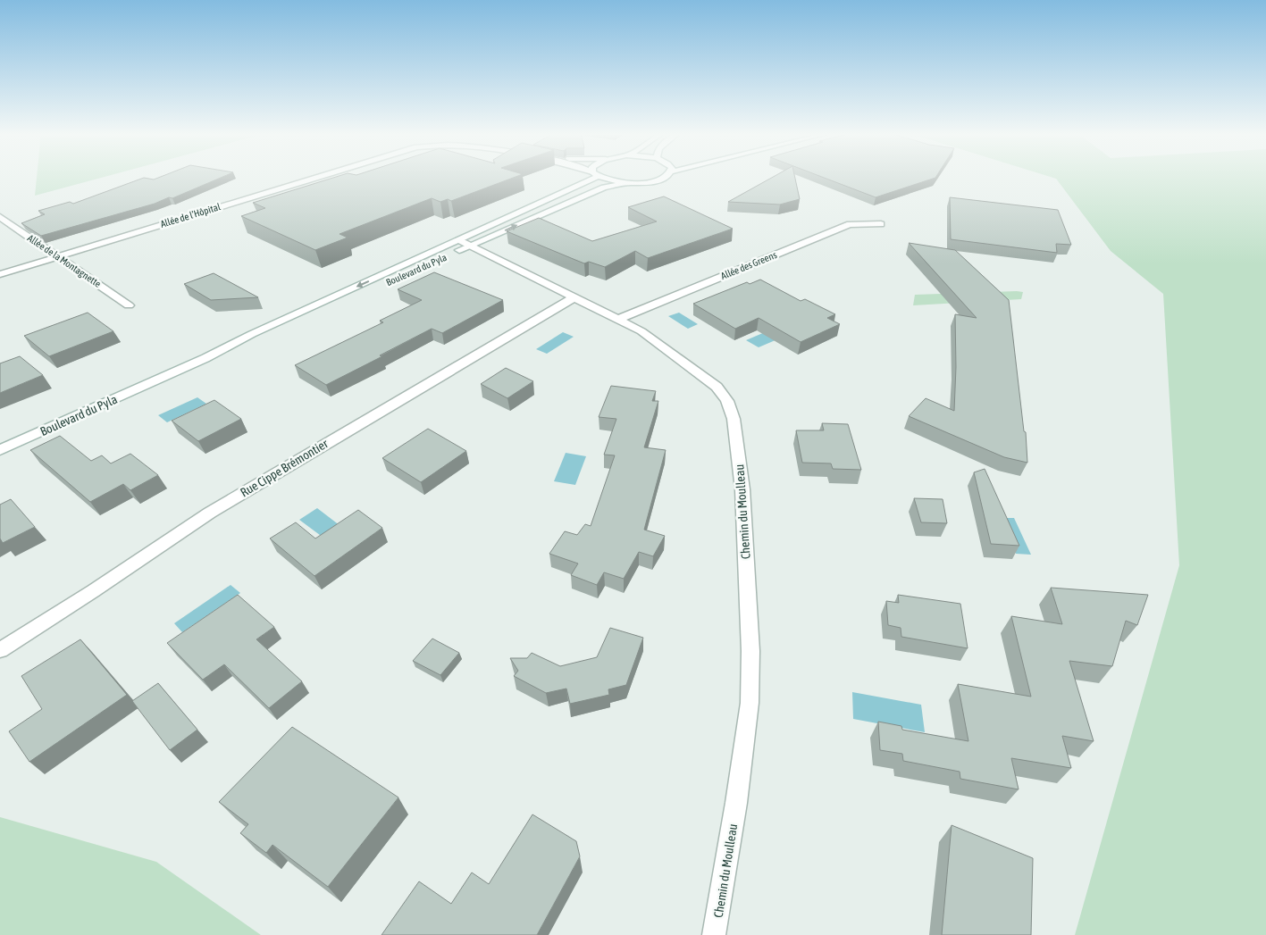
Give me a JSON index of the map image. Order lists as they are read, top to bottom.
{
  "streets": {
    "street": [
      "Allée de l’Hôpital",
      "Allée de la Montagnette",
      "Allée des Greens",
      "Boulevard du Pyla",
      "Rue Cippe Brémontier",
      "Chemin du Moulleau"
    ]
  },
  "crossings": [
    ["Allée de l’Hôpital", "Allée de la Montagnette"],
    ["Allée de l’Hôpital", "Boulevard du Pyla"],
    ["Allée des Greens", "Chemin du Moulleau"],
    ["Boulevard du Pyla", "Chemin du Moulleau"],
    ["Rue Cippe Brémontier", "Chemin du Moulleau"]
  ]
}
